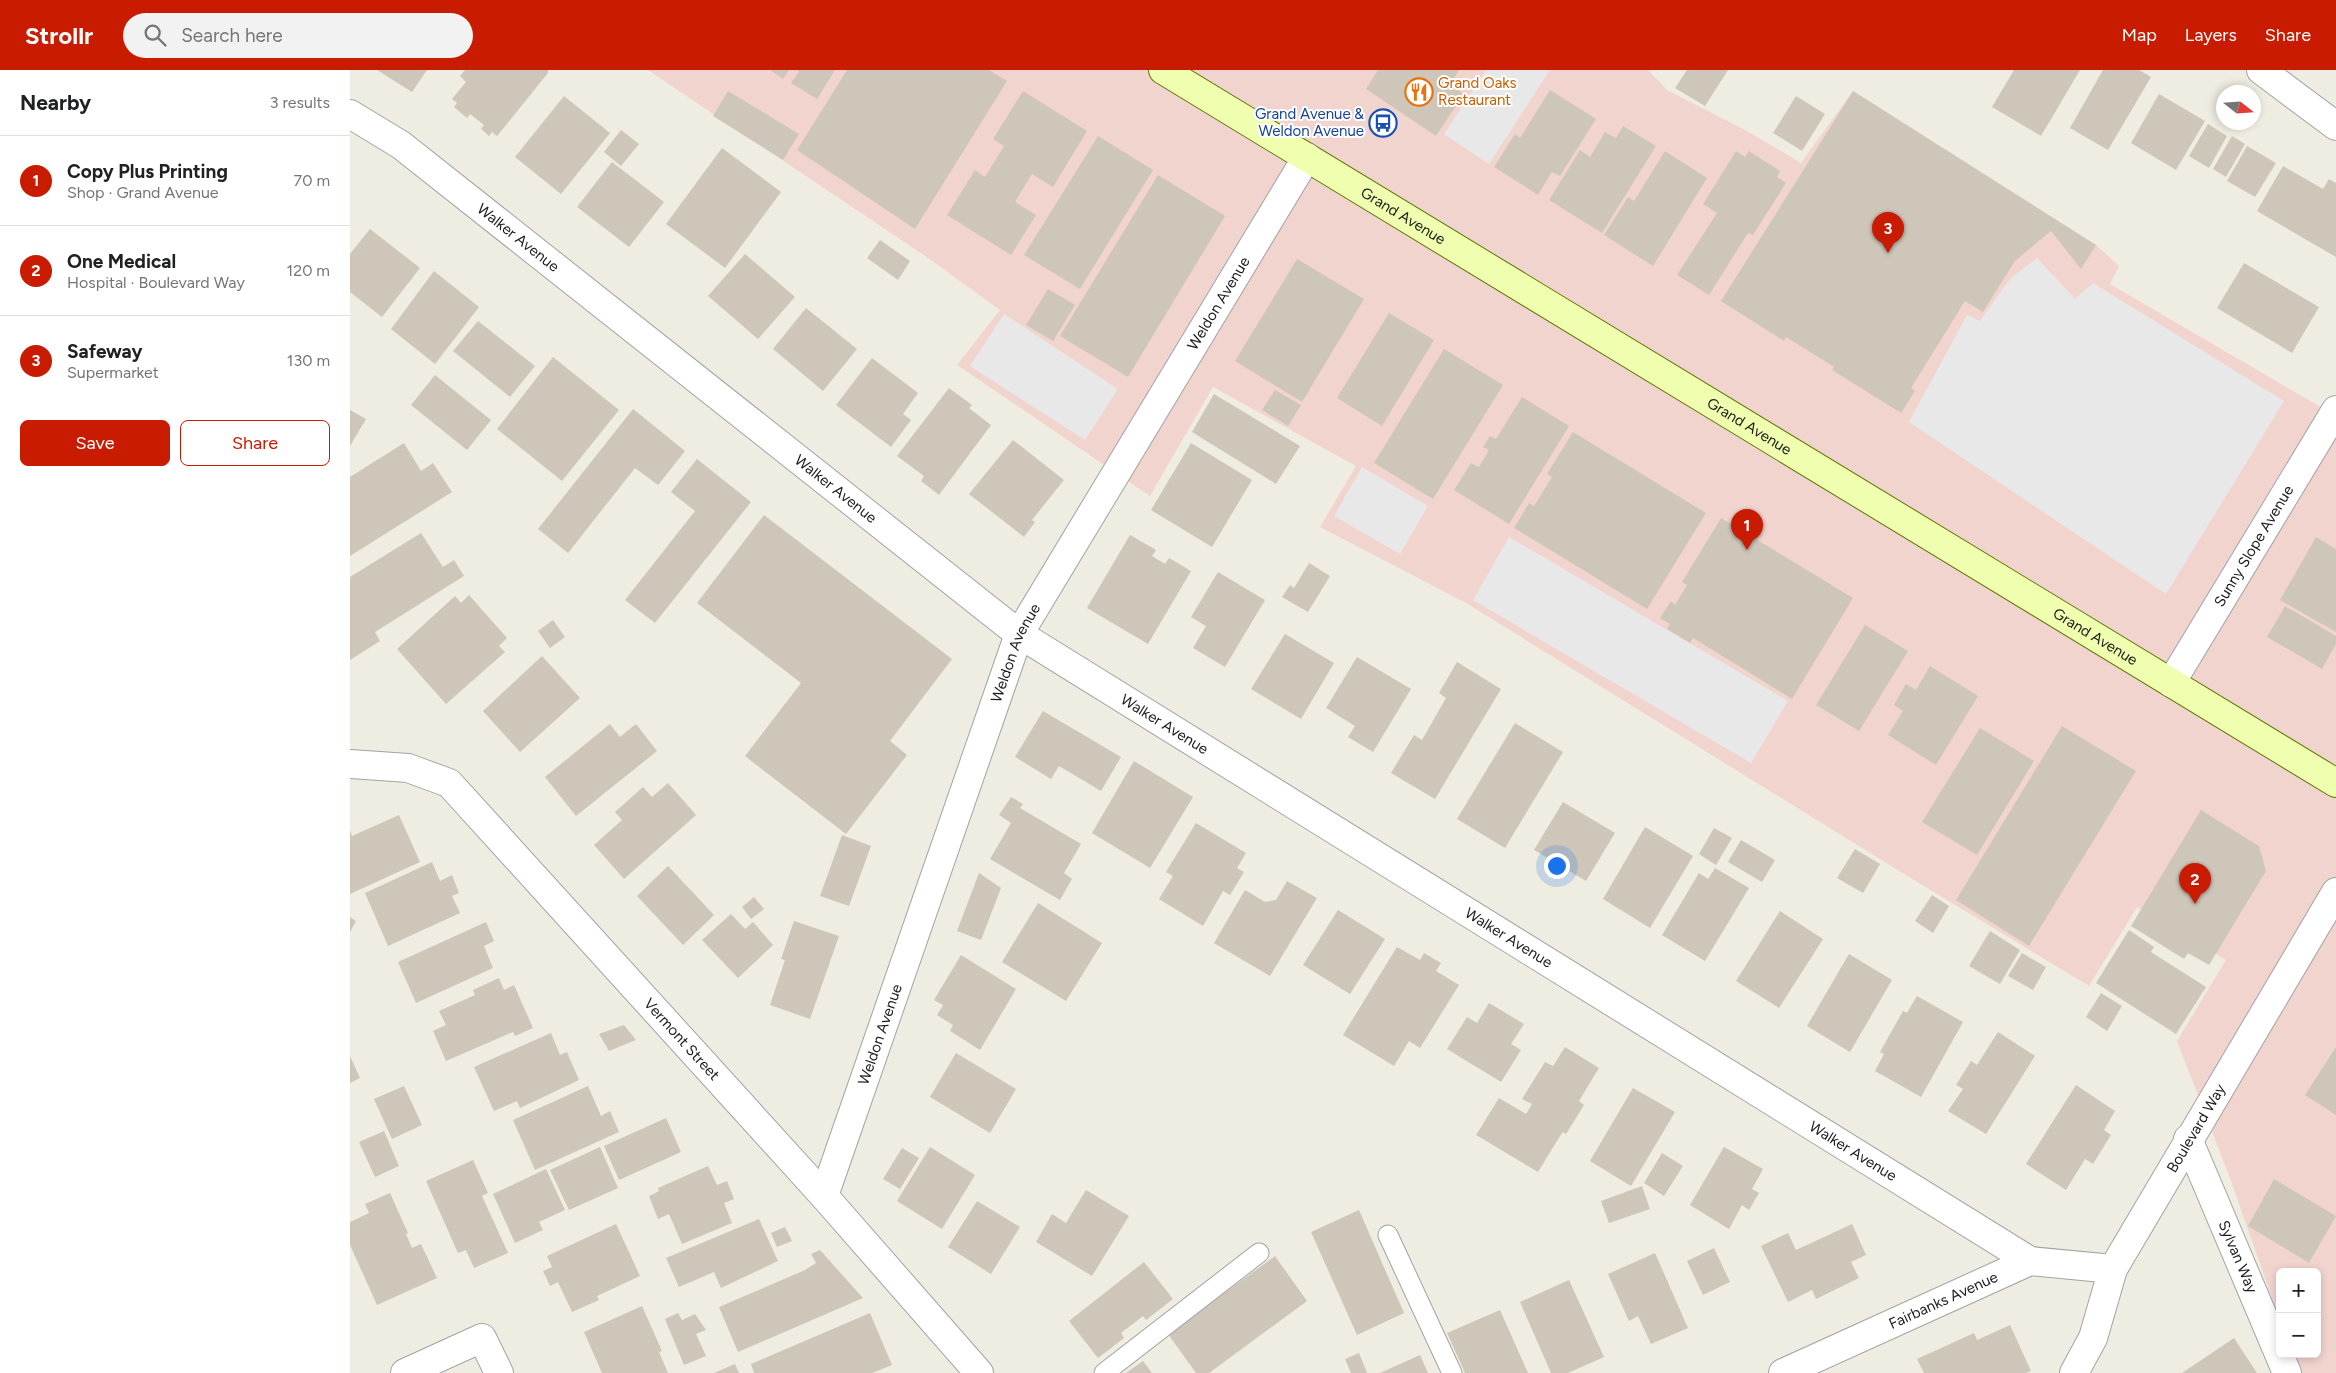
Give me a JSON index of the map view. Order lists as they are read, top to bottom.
{
  "streets": {
    "main road": ["Grand Avenue"],
    "street": [
      "Walker Avenue",
      "Weldon Avenue",
      "Sunny Slope Avenue",
      "Vermont Street",
      "Boulevard Way",
      "Sylvan Way",
      "Fairbanks Avenue"
    ]
  },
  "crossings": [
    ["Grand Avenue", "Weldon Avenue"],
    ["Grand Avenue", "Sunny Slope Avenue"],
    ["Walker Avenue", "Weldon Avenue"],
    ["Walker Avenue", "Fairbanks Avenue"],
    ["Weldon Avenue", "Vermont Street"],
    ["Boulevard Way", "Sylvan Way"],
    ["Boulevard Way", "Fairbanks Avenue"]
  ],
  "places": {
    "restaurant": ["Grand Oaks Restaurant"],
    "bus stop": ["Grand Avenue & Weldon Avenue"]
  },
  "north": "right",
  "page": {
    "header": "Strollr",
    "search": "Search here",
    "nav": ["Map", "Layers", "Share"],
    "heading": ["Nearby", "3 results"],
    "list": [
      {
        "mark": "1",
        "name": "Copy Plus Printing",
        "note": "Shop · Grand Avenue",
        "value": "70 m"
      },
      {
        "mark": "2",
        "name": "One Medical",
        "note": "Hospital · Boulevard Way",
        "value": "120 m"
      },
      {
        "mark": "3",
        "name": "Safeway",
        "note": "Supermarket",
        "value": "130 m"
      }
    ],
    "pins": ["3", "1", "2"],
    "buttons": ["Save", "Share"],
    "map_buttons": ["+", "−"]
  }
}
